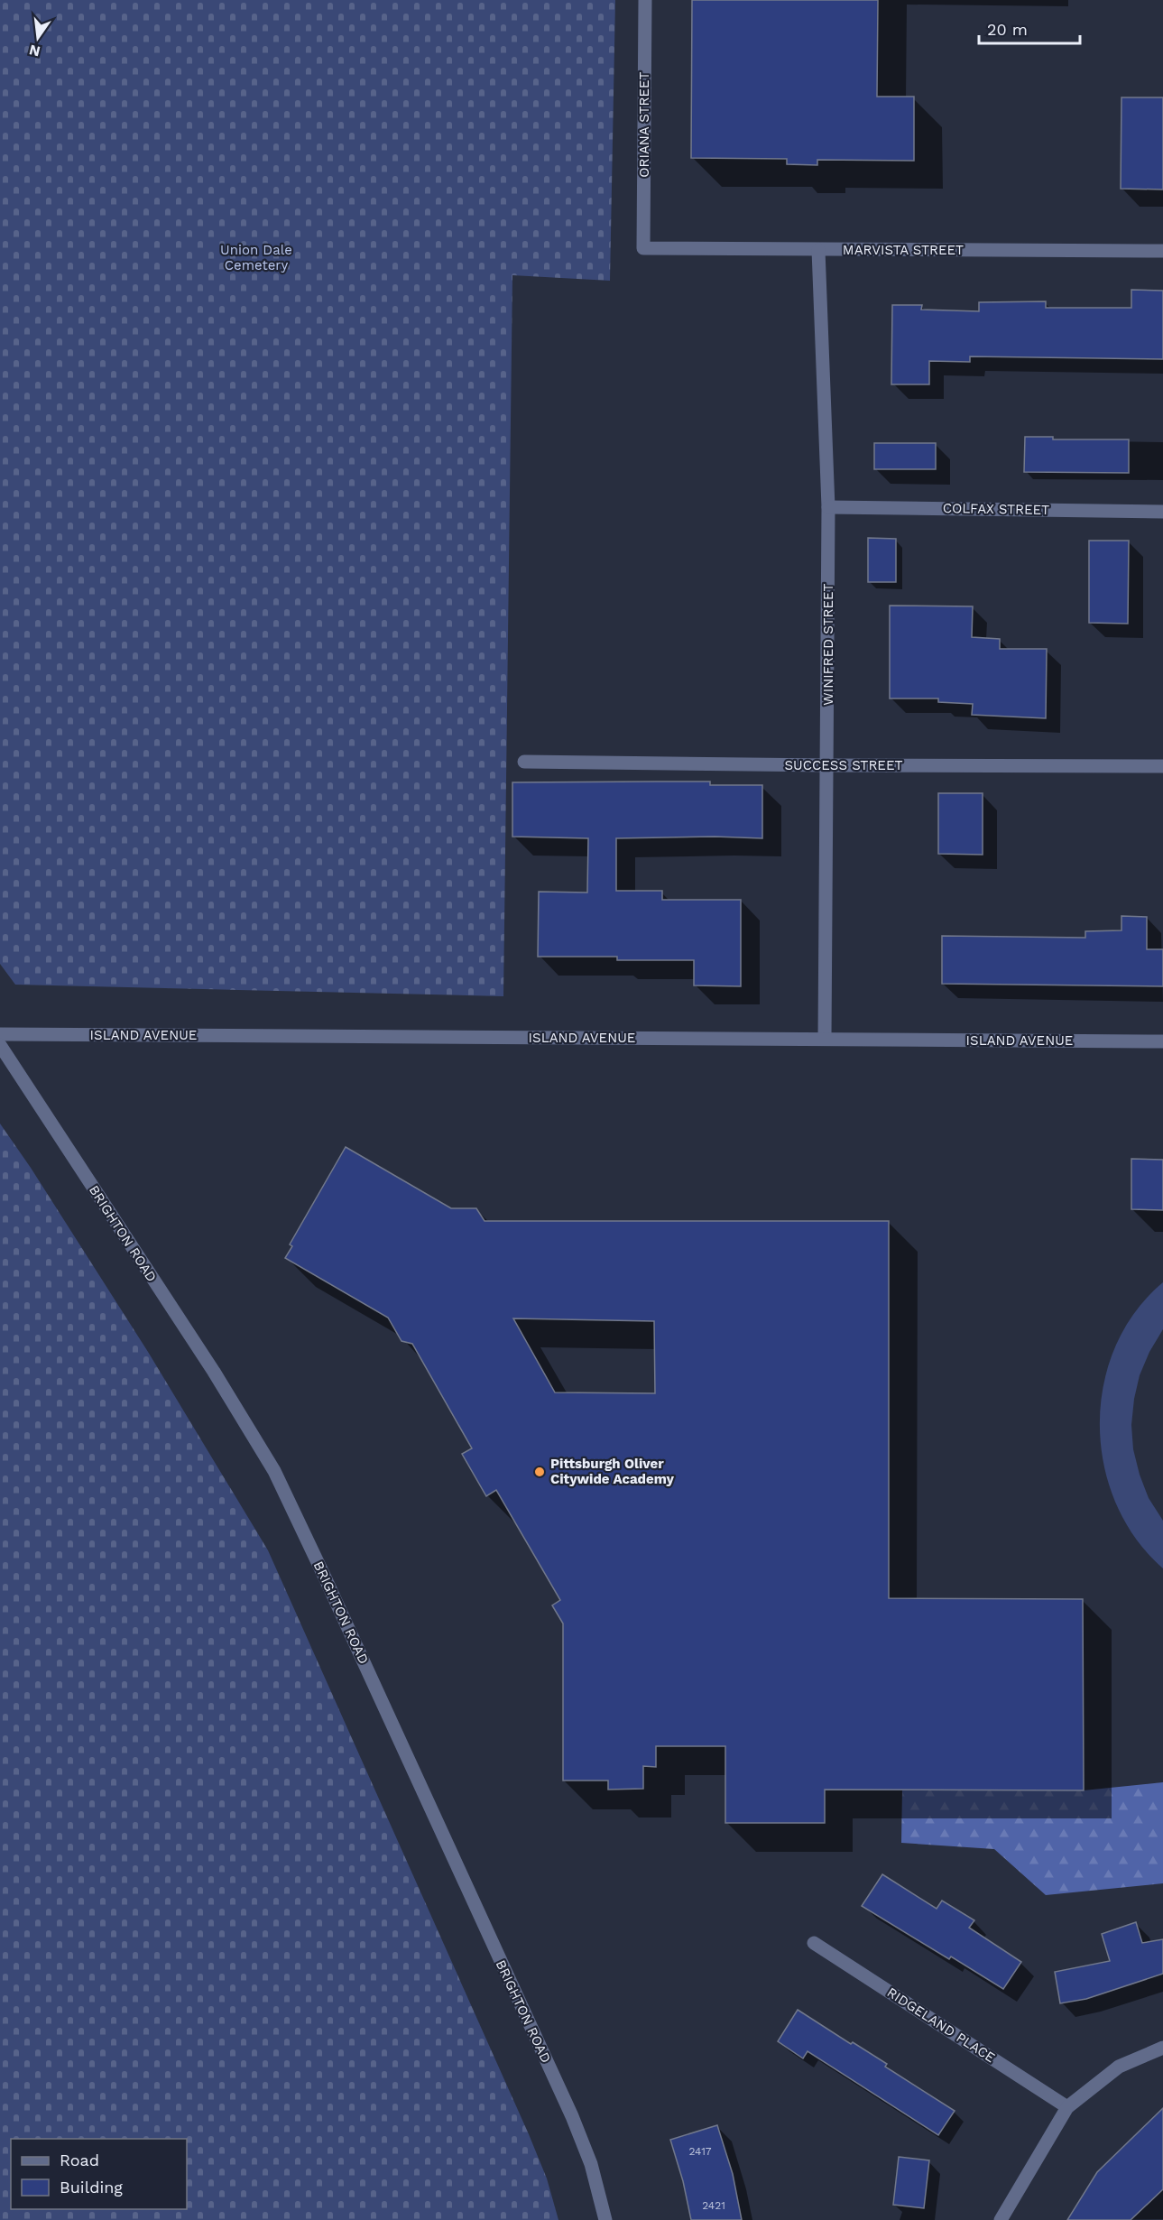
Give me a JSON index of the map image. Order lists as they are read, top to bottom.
{
  "streets": {
    "street": [
      "ORIANA STREET",
      "MARVISTA STREET",
      "COLFAX STREET",
      "WINIFRED STREET",
      "SUCCESS STREET",
      "ISLAND AVENUE",
      "BRIGHTON ROAD",
      "RIDGELAND PLACE"
    ]
  },
  "crossings": [
    ["ORIANA STREET", "MARVISTA STREET"],
    ["MARVISTA STREET", "WINIFRED STREET"],
    ["COLFAX STREET", "WINIFRED STREET"],
    ["WINIFRED STREET", "SUCCESS STREET"],
    ["WINIFRED STREET", "ISLAND AVENUE"]
  ],
  "parks": ["Union Dale Cemetery"],
  "places": ["Pittsburgh Oliver Citywide Academy"],
  "house_numbers": ["2417", "2421"],
  "legend": ["Road", "Building"],
  "scale_bar": "20 m",
  "north": "bottom"
}
